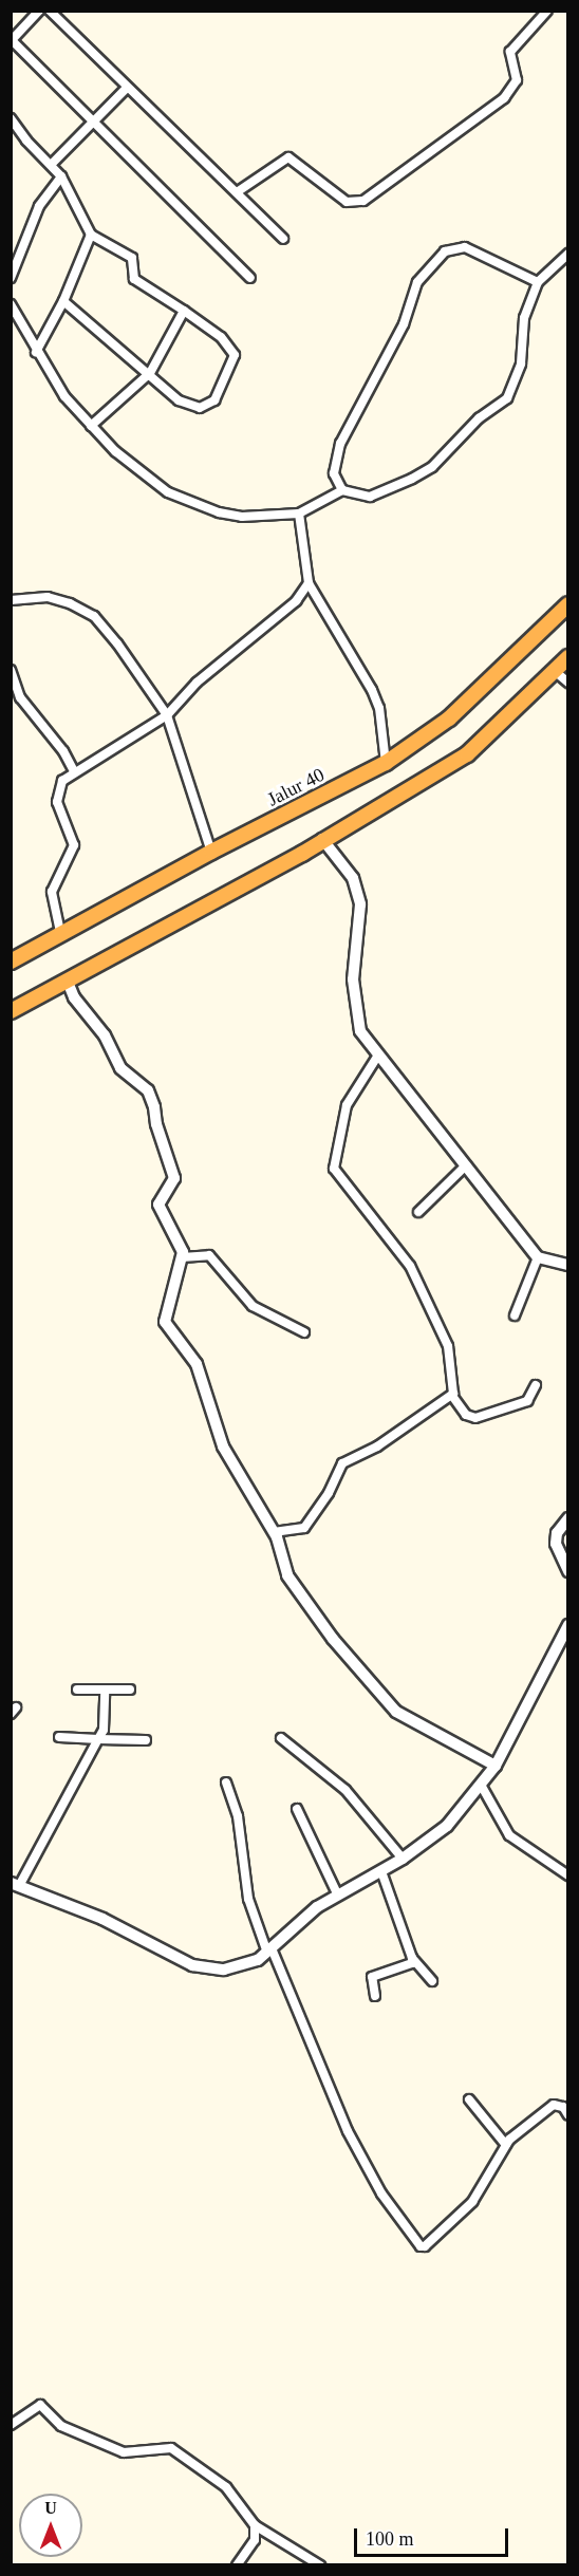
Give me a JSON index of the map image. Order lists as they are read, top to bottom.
{
  "streets": {
    "highway": ["Jalur 40"]
  },
  "scale_bar": "100 m",
  "north": "top"
}
